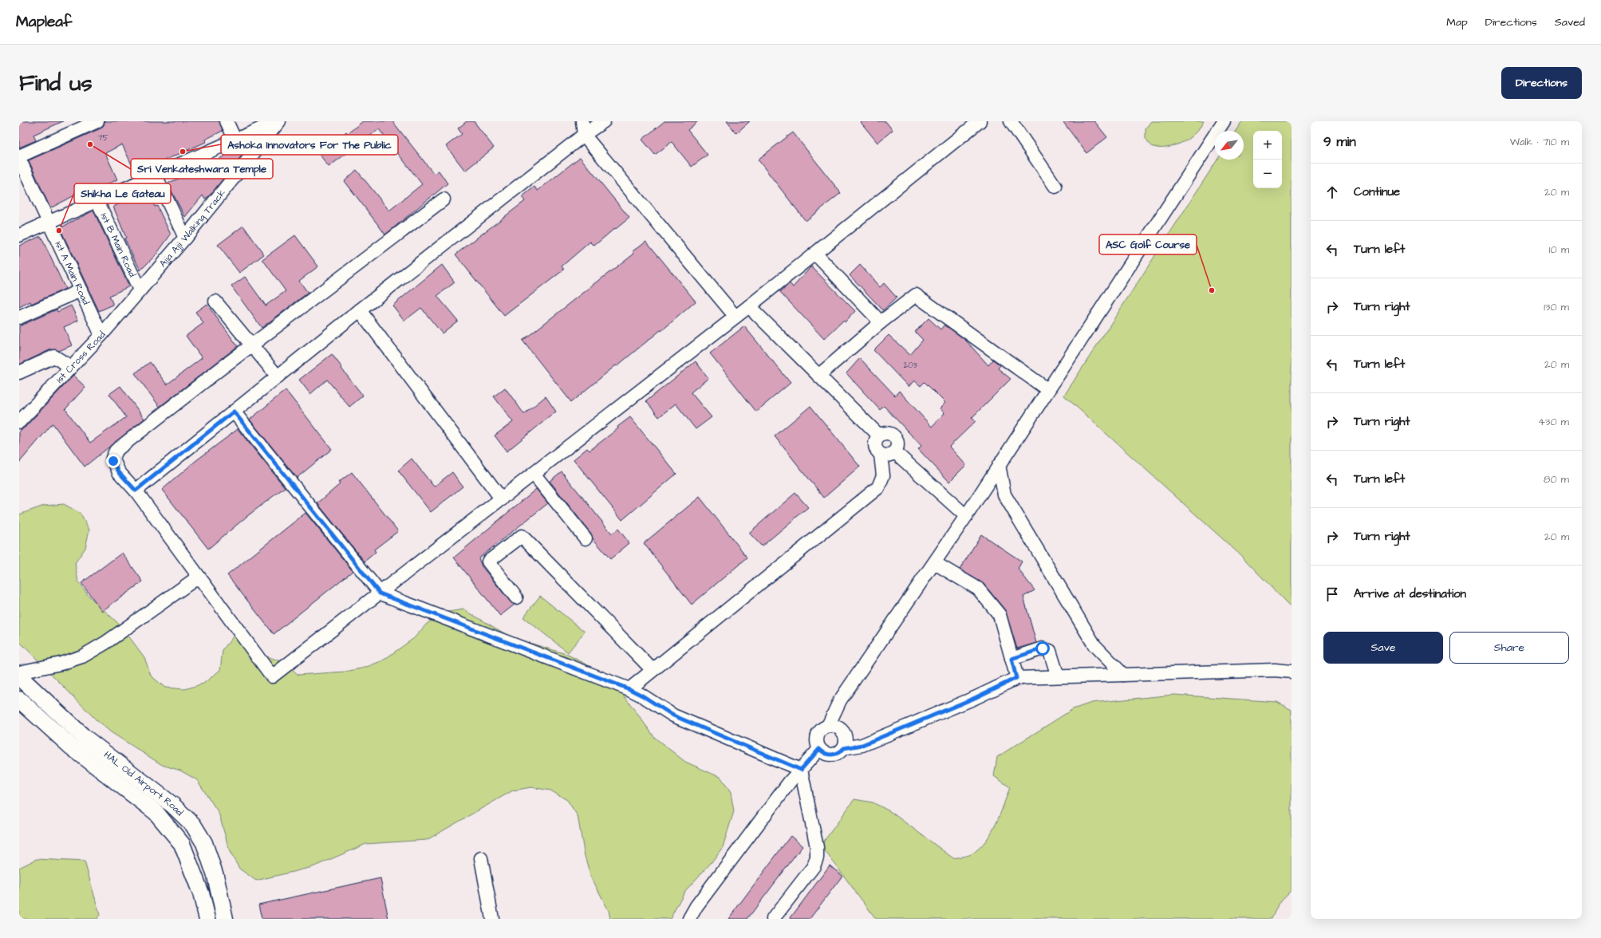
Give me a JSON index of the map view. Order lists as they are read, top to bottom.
{
  "streets": {
    "main road": ["HAL Old Airport Road"],
    "street": [
      "Ajja Ajji Walking Track",
      "1st B Main Road",
      "1st A Main Road",
      "1st Cross Road"
    ]
  },
  "crossings": [
    ["Ajja Ajji Walking Track", "1st B Main Road"],
    ["Ajja Ajji Walking Track", "1st Cross Road"],
    ["1st B Main Road", "1st Cross Road"],
    ["1st A Main Road", "1st Cross Road"]
  ],
  "places": [
    "Sri Venkateshwara Temple",
    "Ashoka Innovators For The Public",
    "Shikha Le Gateau",
    "ASC Golf Course"
  ],
  "house_numbers": ["75", "203"],
  "north": "bottom left",
  "page": {
    "header": "Mapleaf",
    "nav": ["Map", "Directions", "Saved"],
    "buttons": [
      "Directions",
      ["Save", "Share"]
    ],
    "title": "Find us",
    "heading": ["9 min", "Walk · 710 m"],
    "map_buttons": ["+", "−"],
    "list": [
      ["Continue", "20 m"],
      ["Turn left", "10 m"],
      ["Turn right", "130 m"],
      ["Turn left", "20 m"],
      ["Turn right", "430 m"],
      ["Turn left", "80 m"],
      ["Turn right", "20 m"],
      "Arrive at destination"
    ]
  }
}
